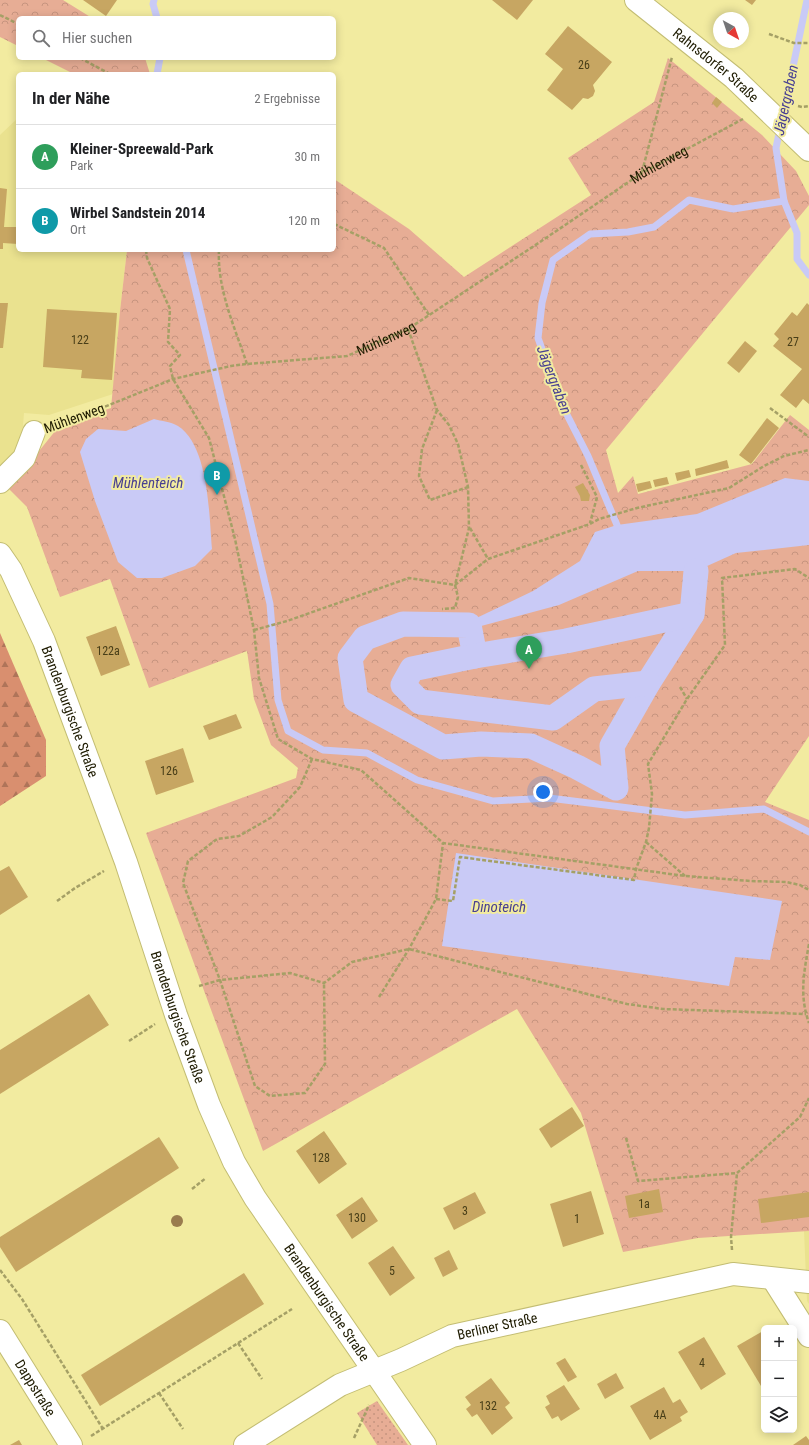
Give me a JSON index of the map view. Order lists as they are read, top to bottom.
{
  "streets": {
    "street": [
      "Rahnsdorfer Straße",
      "Mühlenweg",
      "Brandenburgische Straße",
      "Berliner Straße",
      "Dappstraße"
    ]
  },
  "crossings": [
    ["Brandenburgische Straße", "Berliner Straße"]
  ],
  "water": ["Jägergraben", "Mühlenteich", "Dinoteich"],
  "house_numbers": [
    "26",
    "122",
    "27",
    "122a",
    "126",
    "128",
    "1a",
    "3",
    "130",
    "1",
    "5",
    "4",
    "132",
    "4A"
  ],
  "north": "bottom right",
  "page": {
    "search": "Hier suchen",
    "heading": ["In der Nähe", "2 Ergebnisse"],
    "list": [
      {
        "mark": "A",
        "name": "Kleiner-Spreewald-Park",
        "note": "Park",
        "value": "30 m"
      },
      {
        "mark": "B",
        "name": "Wirbel Sandstein 2014",
        "note": "Ort",
        "value": "120 m"
      }
    ],
    "pins": ["B", "A"],
    "map_buttons": ["+", "−"]
  }
}
